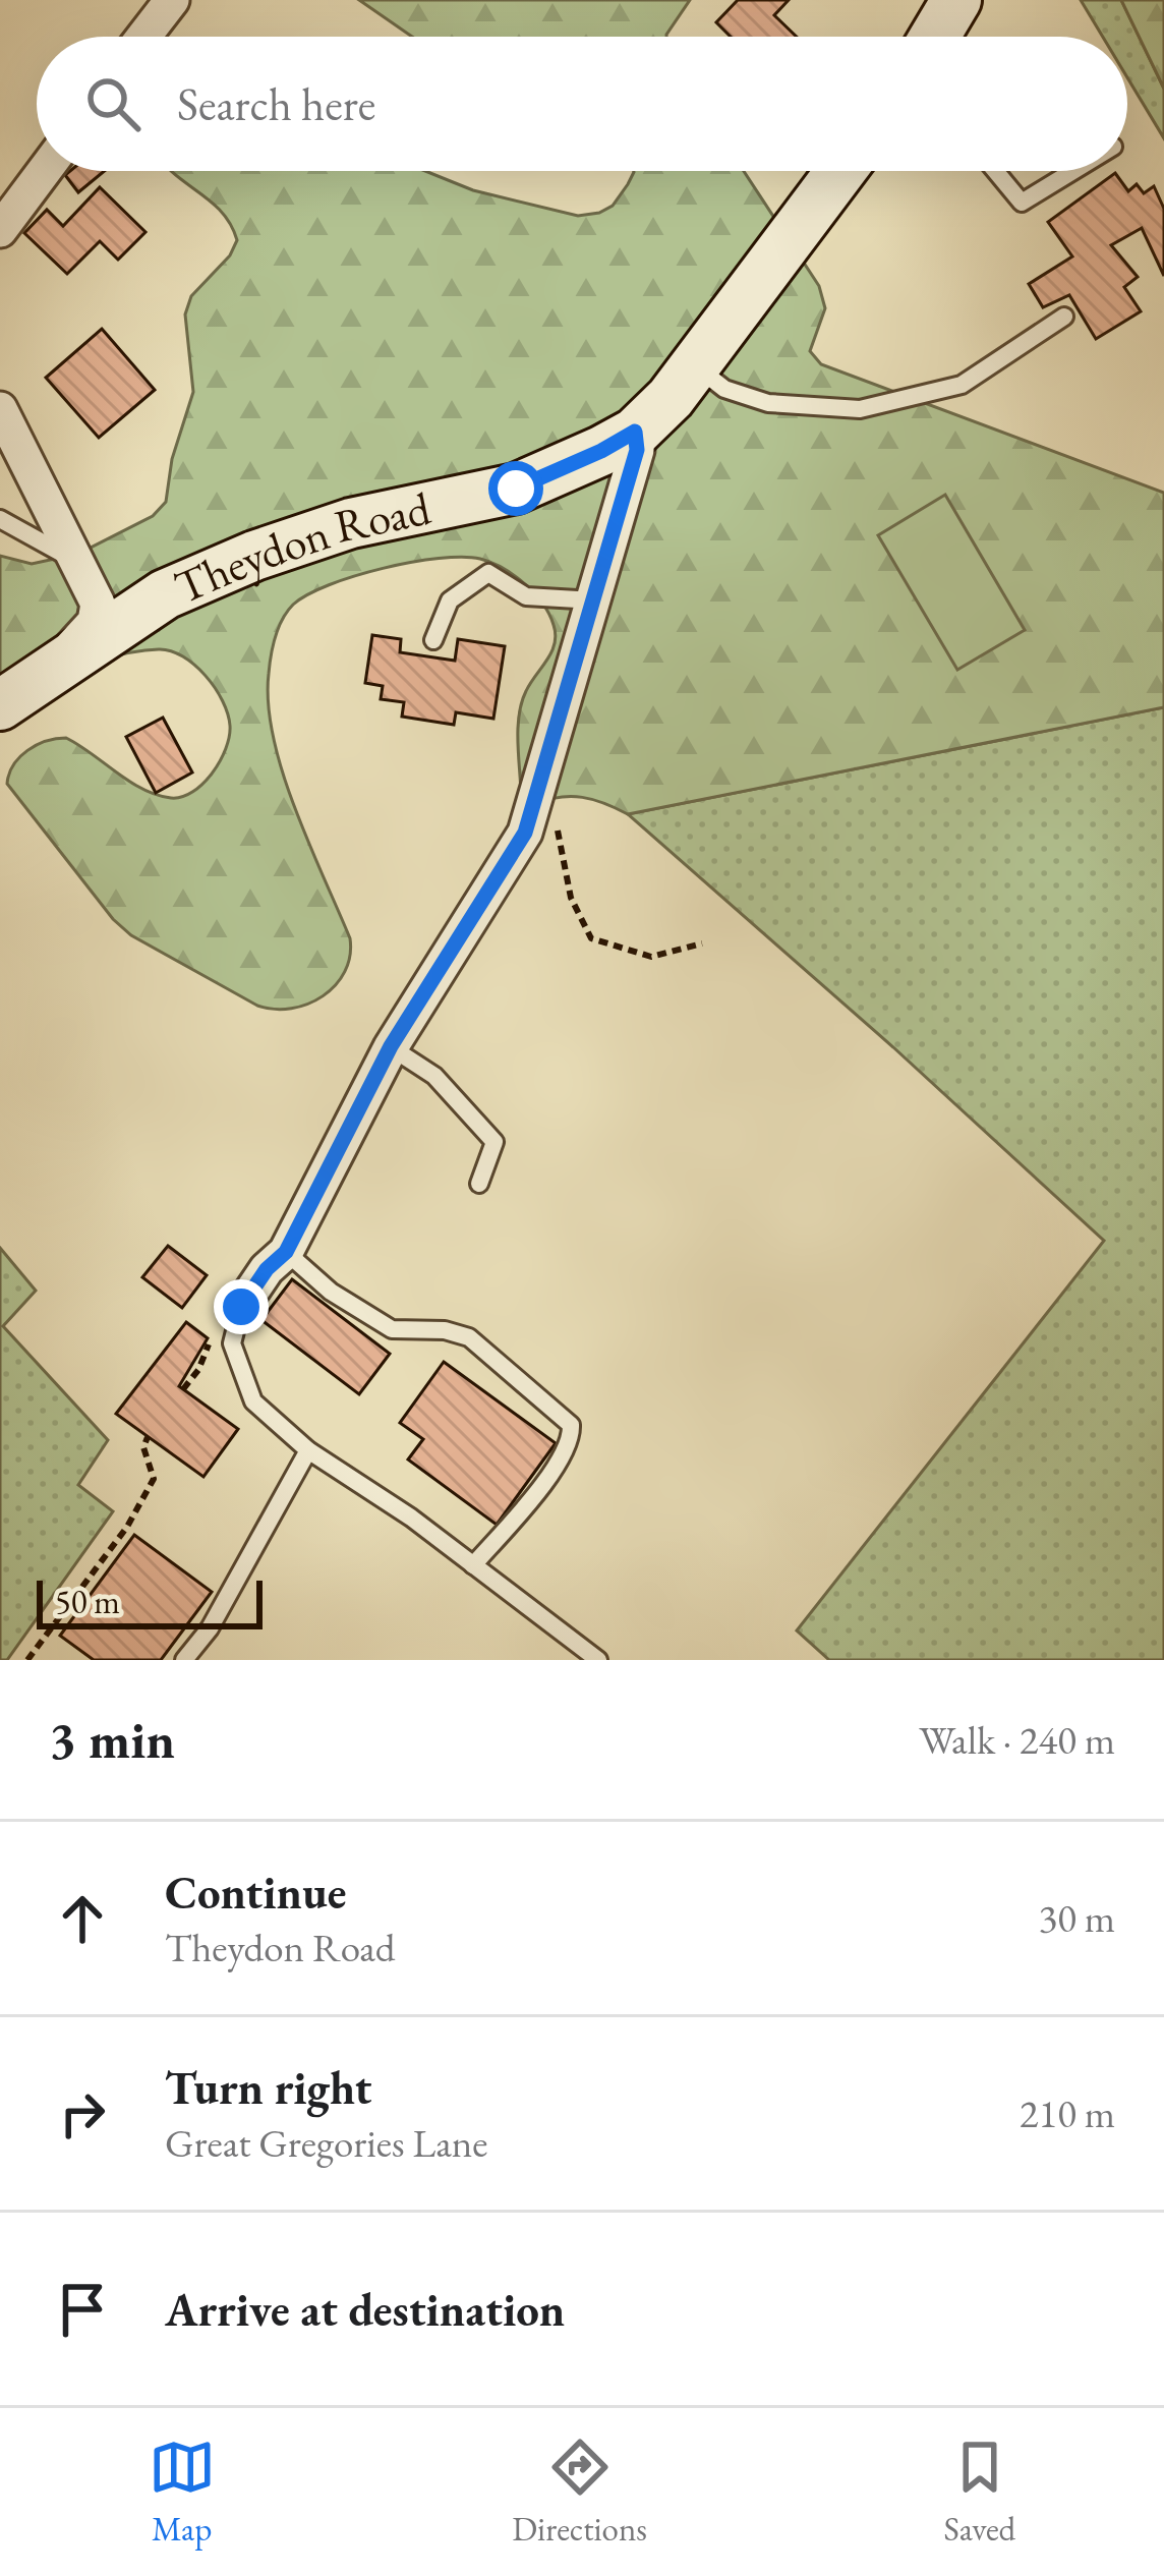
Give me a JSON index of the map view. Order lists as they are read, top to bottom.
{
  "streets": {
    "street": ["Theydon Road"]
  },
  "scale_bar": "50 m",
  "page": {
    "search": "Search here",
    "scale": "50 m",
    "heading": ["3 min", "Walk · 240 m"],
    "list": [
      ["Continue", "Theydon Road", "30 m"],
      ["Turn right", "Great Gregories Lane", "210 m"],
      "Arrive at destination"
    ],
    "nav": ["Map", "Directions", "Saved"]
  }
}
